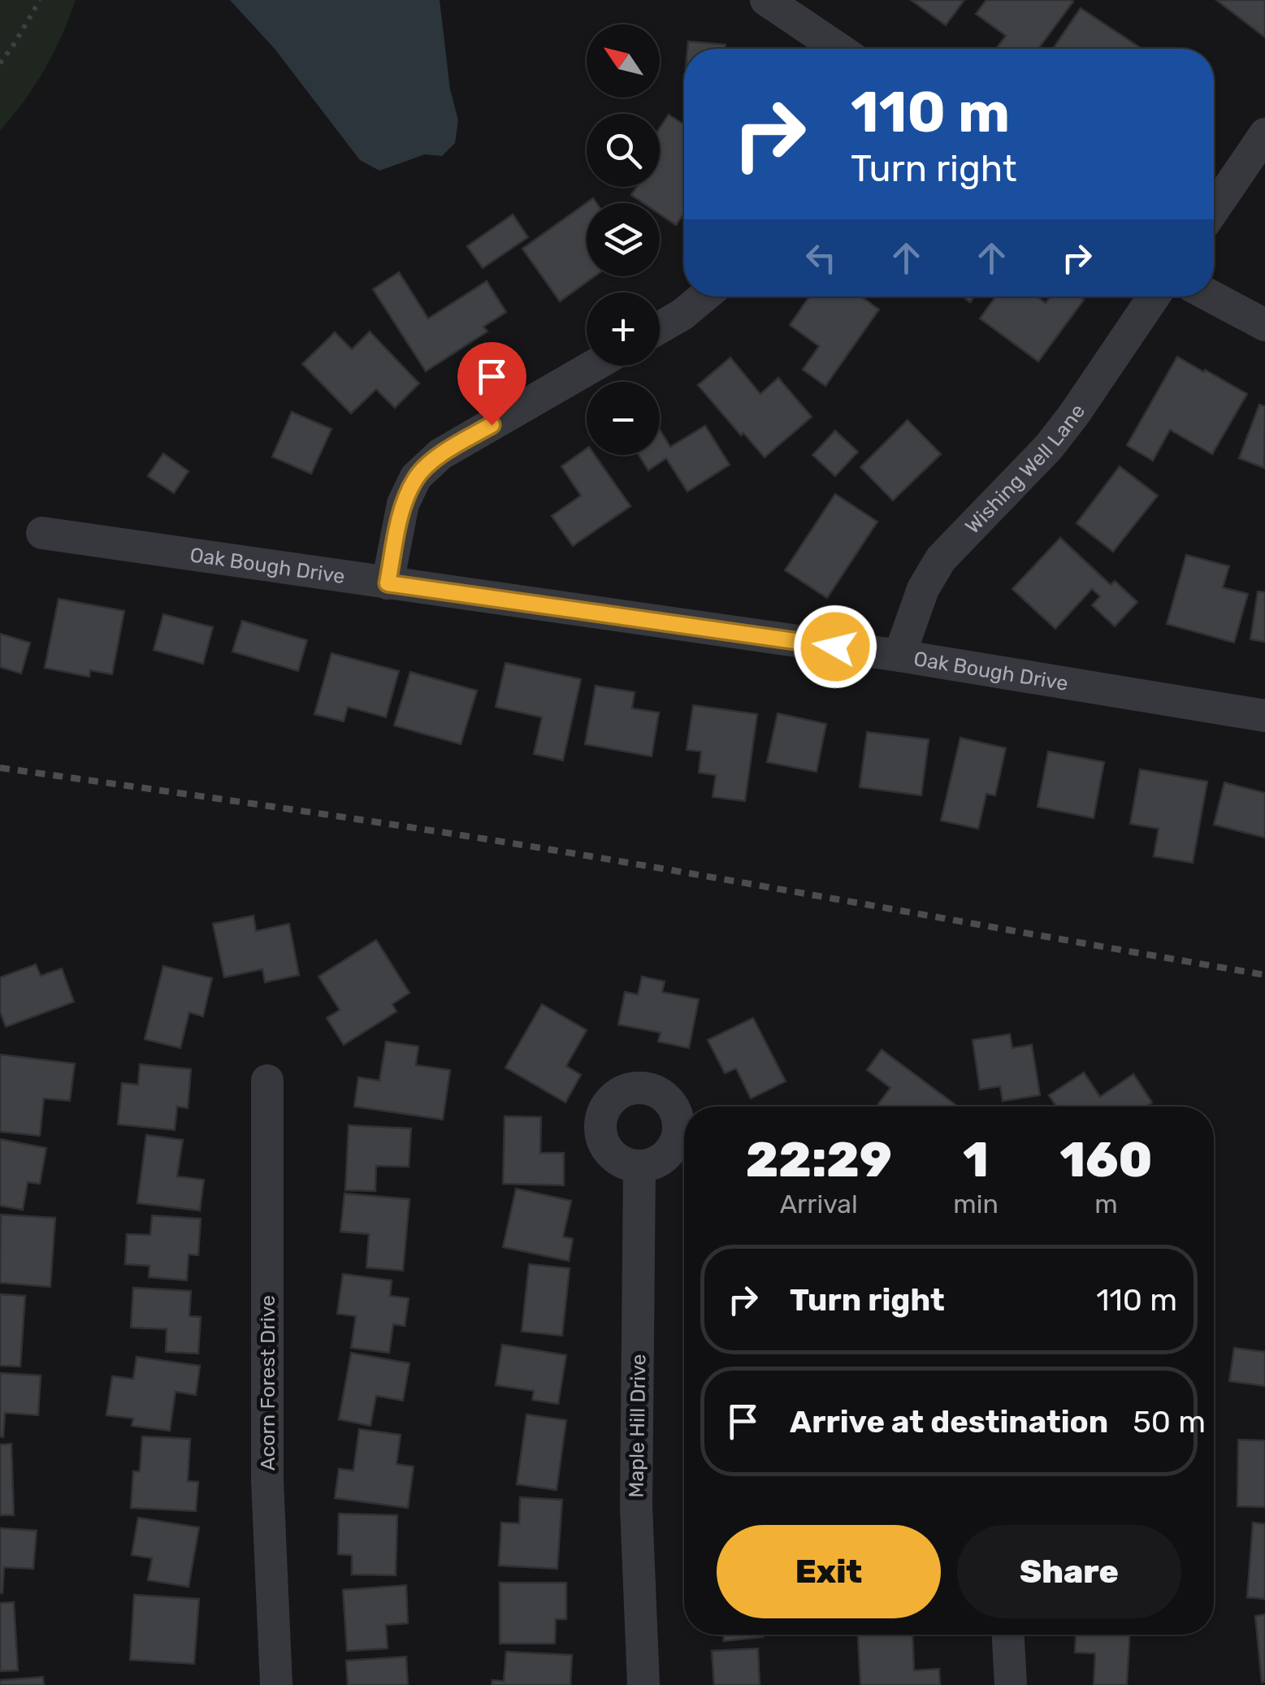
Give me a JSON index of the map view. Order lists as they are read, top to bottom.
{
  "streets": {
    "street": [
      "Wishing Well Lane",
      "Oak Bough Drive",
      "Acorn Forest Drive",
      "Maple Hill Drive"
    ]
  },
  "crossings": [
    ["Wishing Well Lane", "Oak Bough Drive"]
  ],
  "north": "top left",
  "page": {
    "map_buttons": ["+", "−"],
    "turn": ["110 m", "Turn right"],
    "eta": [
      "22:29",
      "Arrival",
      "1",
      "min",
      "160",
      "m"
    ],
    "list": [
      {
        "name": "Turn right",
        "value": "110 m"
      },
      {
        "name": "Arrive at destination",
        "value": "50 m"
      }
    ],
    "buttons": ["Exit", "Share"]
  }
}
